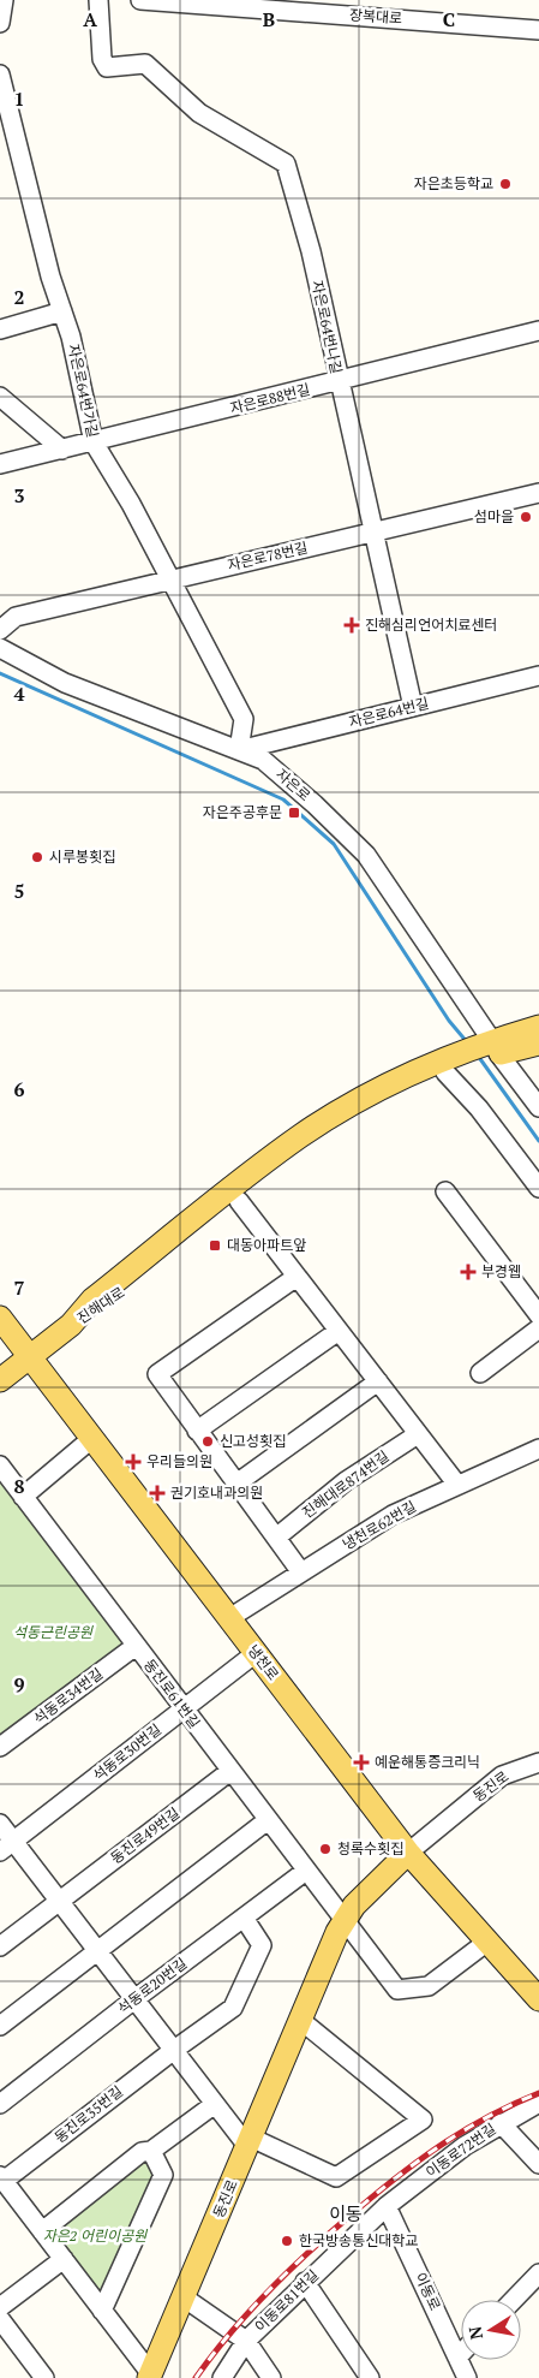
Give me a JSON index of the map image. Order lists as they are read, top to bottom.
{
  "streets": {
    "main road": ["진해대로", "냉천로", "동진로"],
    "street": [
      "장복대로",
      "자은로64번나길",
      "자은로64번가길",
      "자은로88번길",
      "자은로78번길",
      "자은로64번길",
      "자은로",
      "진해대로874번길",
      "냉천로62번길",
      "동진로61번길",
      "석동로34번길",
      "석동로30번길",
      "동진로49번길",
      "석동로20번길",
      "동진로35번길",
      "이동로72번길",
      "이동로",
      "이동로81번길"
    ]
  },
  "crossings": [
    ["자은로64번나길", "자은로88번길"],
    ["자은로64번나길", "자은로78번길"],
    ["자은로64번나길", "자은로64번길"],
    ["자은로64번가길", "자은로88번길"],
    ["자은로64번가길", "자은로78번길"],
    ["자은로64번가길", "자은로64번길"],
    ["자은로64번가길", "자은로"],
    ["자은로64번길", "자은로"],
    ["냉천로62번길", "냉천로"],
    ["냉천로", "석동로30번길"],
    ["냉천로", "동진로"],
    ["동진로61번길", "석동로34번길"],
    ["동진로61번길", "석동로30번길"],
    ["동진로61번길", "동진로"],
    ["동진로61번길", "동진로49번길"],
    ["동진로61번길", "석동로20번길"],
    ["동진로", "동진로35번길"],
    ["이동로72번길", "이동로"],
    ["이동로72번길", "이동로81번길"],
    ["이동로", "이동로81번길"]
  ],
  "districts": ["이동"],
  "parks": ["석동근린공원", "자은2 어린이공원"],
  "places": {
    "other": [
      "자은초등학교",
      "섬마을",
      "시루봉횟집",
      "신고성횟집",
      "청록수횟집",
      "한국방송통신대학교"
    ],
    "health": [
      "진해심리언어치료센터",
      "부경웹",
      "우리들의원",
      "권기호내과의원",
      "예운해통증크리닉"
    ],
    "transit": ["자은주공후문", "대동아파트앞"]
  },
  "north": "left",
  "grid": {
    "columns": ["A", "B", "C"],
    "rows": [
      "1",
      "2",
      "3",
      "4",
      "5",
      "6",
      "7",
      "8",
      "9"
    ]
  }
}
